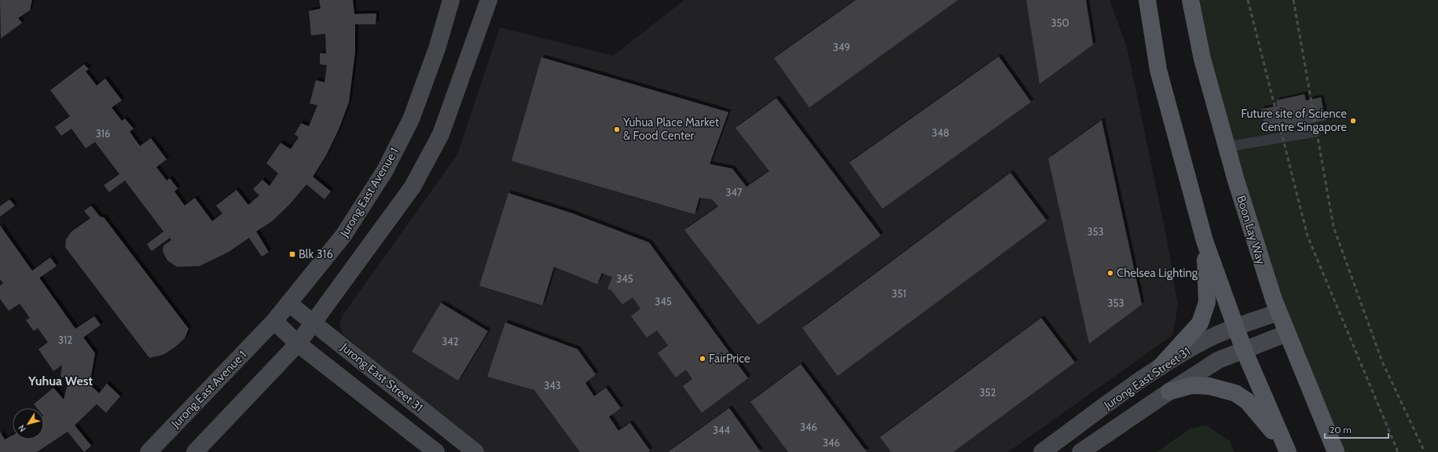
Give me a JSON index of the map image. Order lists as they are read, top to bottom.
{
  "streets": {
    "main road": ["Boon Lay Way"],
    "street": ["Jurong East Avenue 1", "Jurong East Street 31"]
  },
  "crossings": [
    ["Jurong East Avenue 1", "Jurong East Street 31"],
    ["Boon Lay Way", "Jurong East Street 31"]
  ],
  "districts": ["Yuhua West"],
  "places": {
    "other": [
      "Future site of Science Centre Singapore",
      "Yuhua Place Market & Food Center",
      "Chelsea Lighting",
      "FairPrice"
    ],
    "transit": ["Blk 316"]
  },
  "house_numbers": [
    "350",
    "349",
    "348",
    "316",
    "347",
    "353",
    "345",
    "351",
    "345",
    "353",
    "312",
    "342",
    "343",
    "352",
    "346",
    "344",
    "346"
  ],
  "scale_bar": "20 m",
  "north": "bottom left"
}
